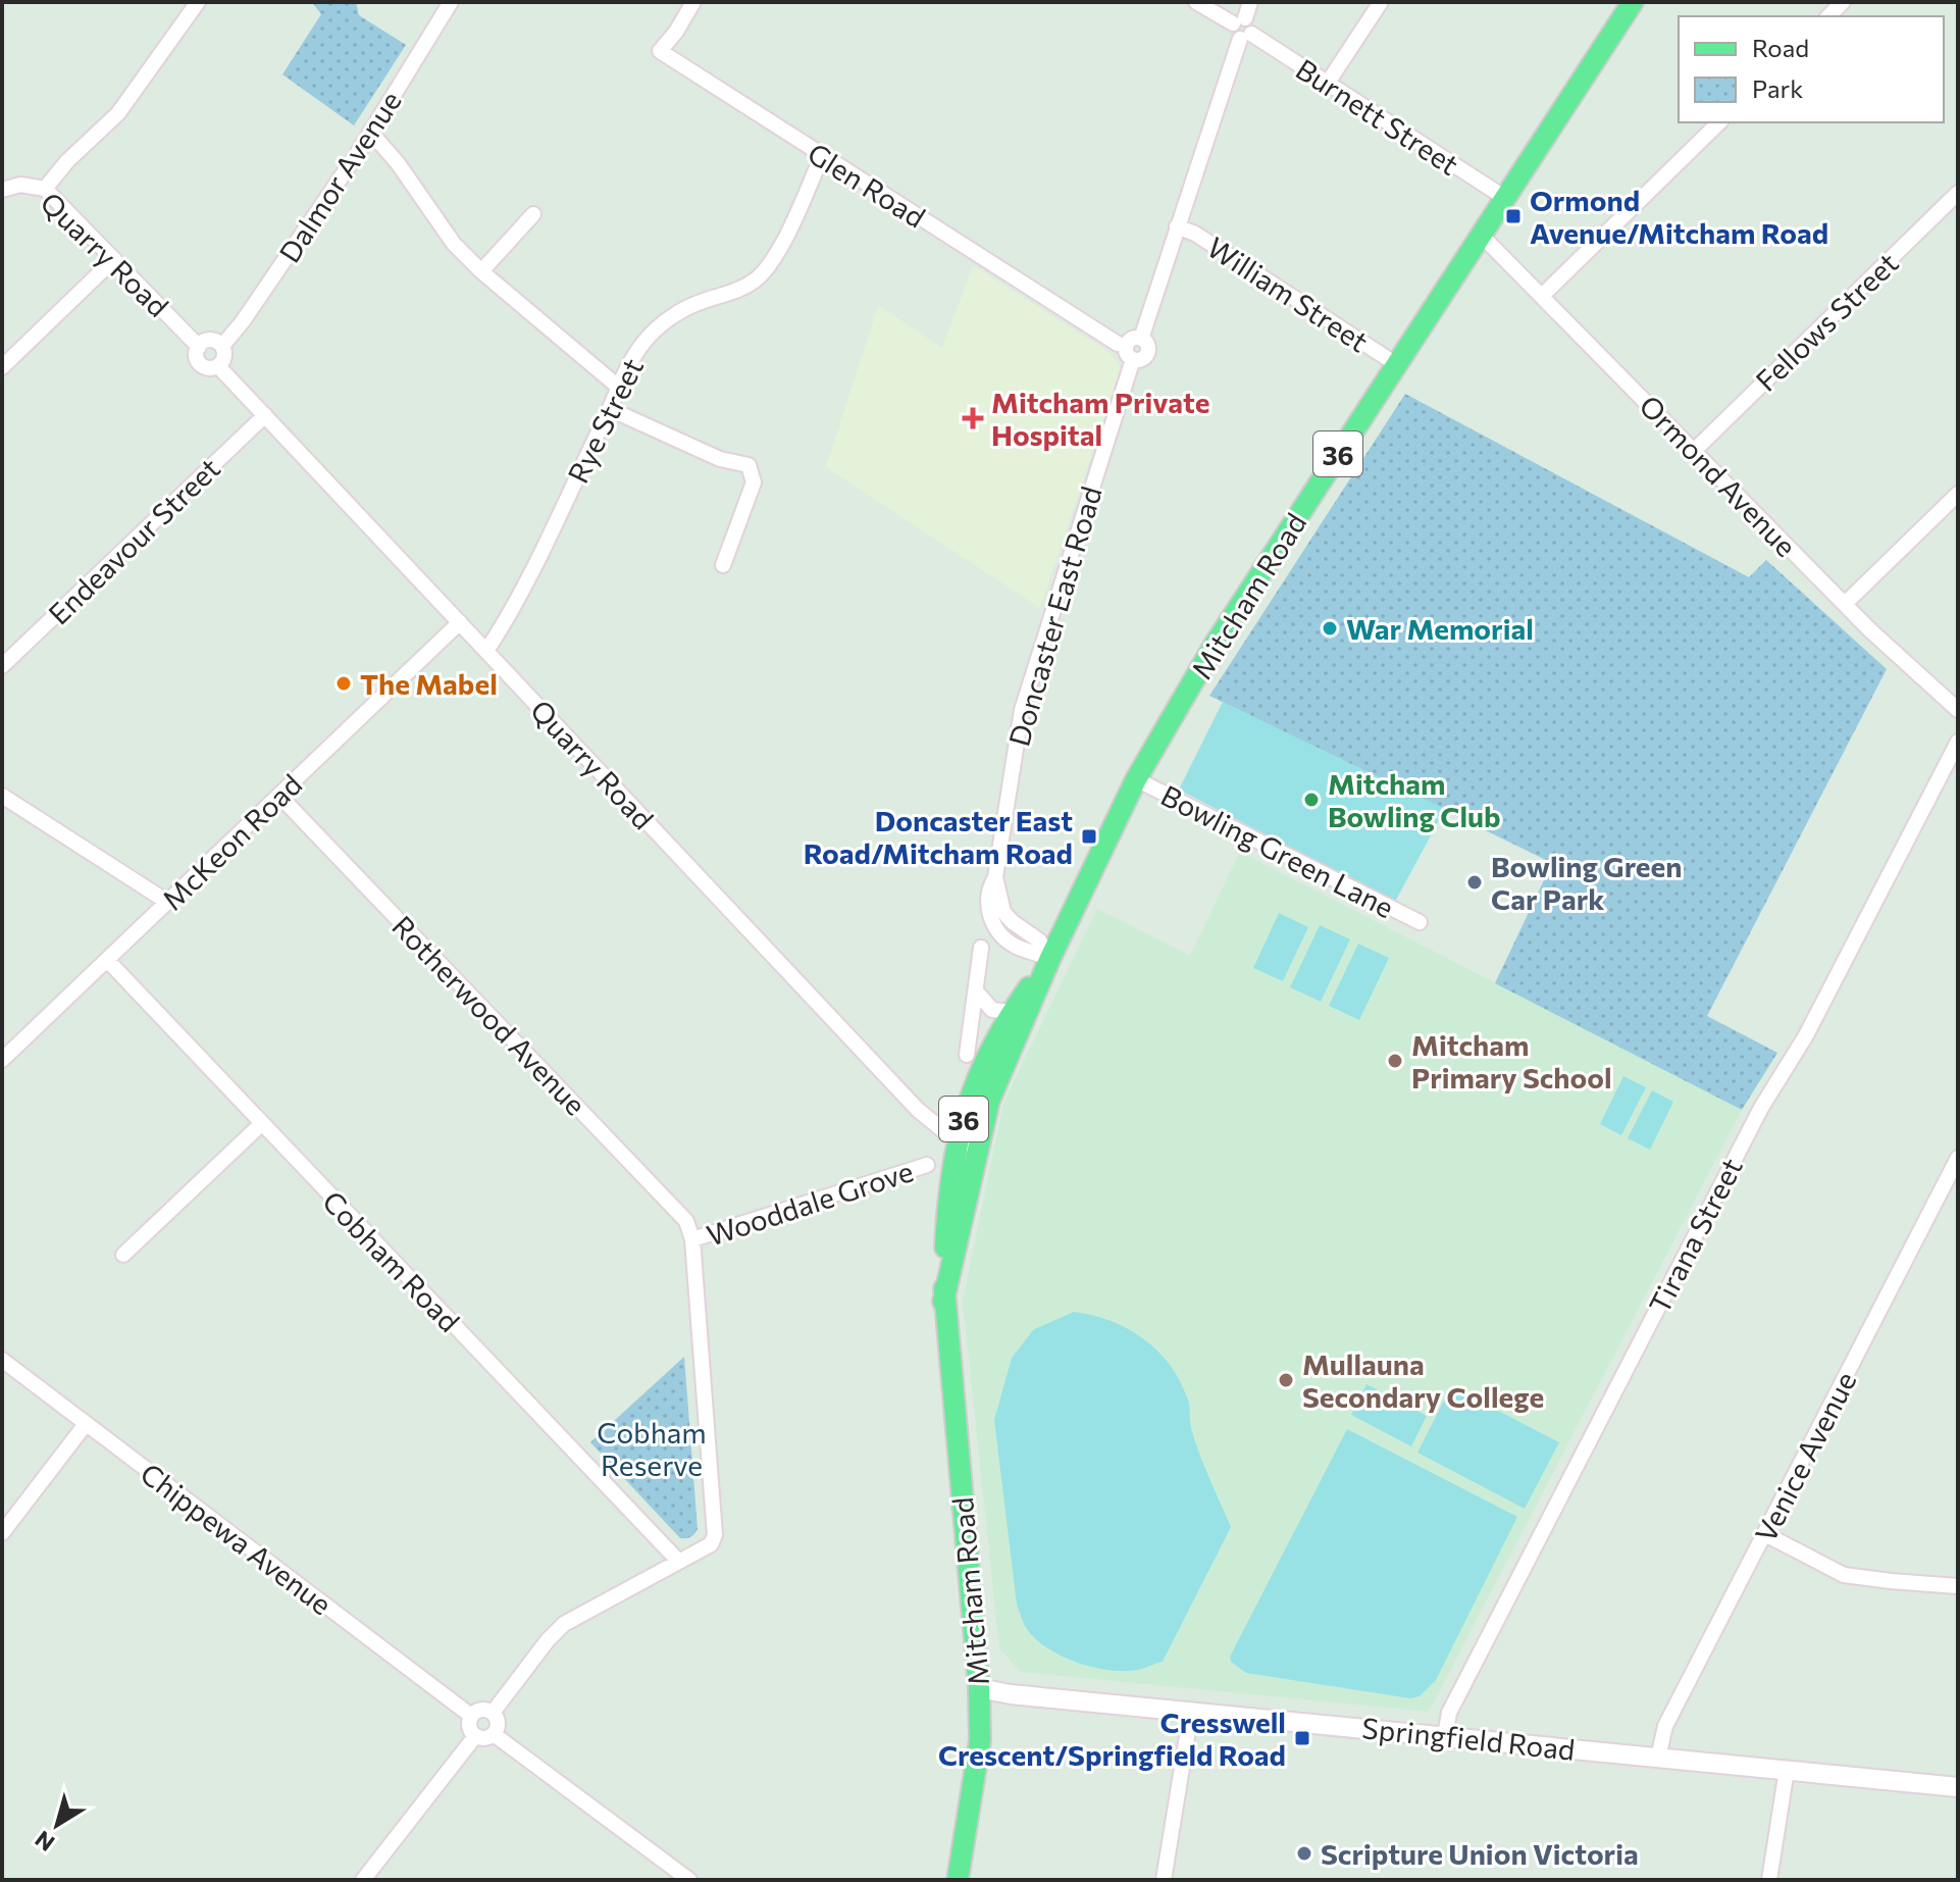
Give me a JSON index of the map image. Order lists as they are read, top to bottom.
{
  "streets": {
    "main road": ["36", "Mitcham Road", "Springfield Road"],
    "street": [
      "Burnett Street",
      "Dalmor Avenue",
      "Glen Road",
      "Quarry Road",
      "William Street",
      "Fellows Street",
      "Rye Street",
      "Ormond Avenue",
      "Endeavour Street",
      "Doncaster East Road",
      "McKeon Road",
      "Bowling Green Lane",
      "Rotherwood Avenue",
      "Wooddale Grove",
      "Tirana Street",
      "Cobham Road",
      "Venice Avenue",
      "Chippewa Avenue"
    ]
  },
  "crossings": [
    ["Burnett Street", "Mitcham Road"],
    ["Dalmor Avenue", "Quarry Road"],
    ["Glen Road", "Rye Street"],
    ["Glen Road", "Doncaster East Road"],
    ["Quarry Road", "Rye Street"],
    ["Quarry Road", "Endeavour Street"],
    ["Quarry Road", "Mitcham Road"],
    ["Quarry Road", "McKeon Road"],
    ["William Street", "Mitcham Road"],
    ["Fellows Street", "Ormond Avenue"],
    ["Ormond Avenue", "Mitcham Road"],
    ["Mitcham Road", "Doncaster East Road"],
    ["Mitcham Road", "Bowling Green Lane"],
    ["Mitcham Road", "Springfield Road"],
    ["McKeon Road", "Rotherwood Avenue"],
    ["McKeon Road", "Cobham Road"],
    ["Rotherwood Avenue", "Wooddale Grove"],
    ["Wooddale Grove", "Cobham Road"],
    ["Wooddale Grove", "Chippewa Avenue"],
    ["Tirana Street", "Springfield Road"],
    ["Venice Avenue", "Springfield Road"]
  ],
  "parks": ["Cobham Reserve"],
  "places": {
    "transit": ["Ormond Avenue/Mitcham Road", "Doncaster East Road/Mitcham Road", "Cresswell Crescent/Springfield Road"],
    "health": ["Mitcham Private Hospital"],
    "other": [
      "War Memorial",
      "The Mabel",
      "Mitcham Bowling Club",
      "Bowling Green Car Park",
      "Mitcham Primary School",
      "Mullauna Secondary College",
      "Scripture Union Victoria"
    ]
  },
  "legend": ["Road", "Park"],
  "north": "bottom left"
}
